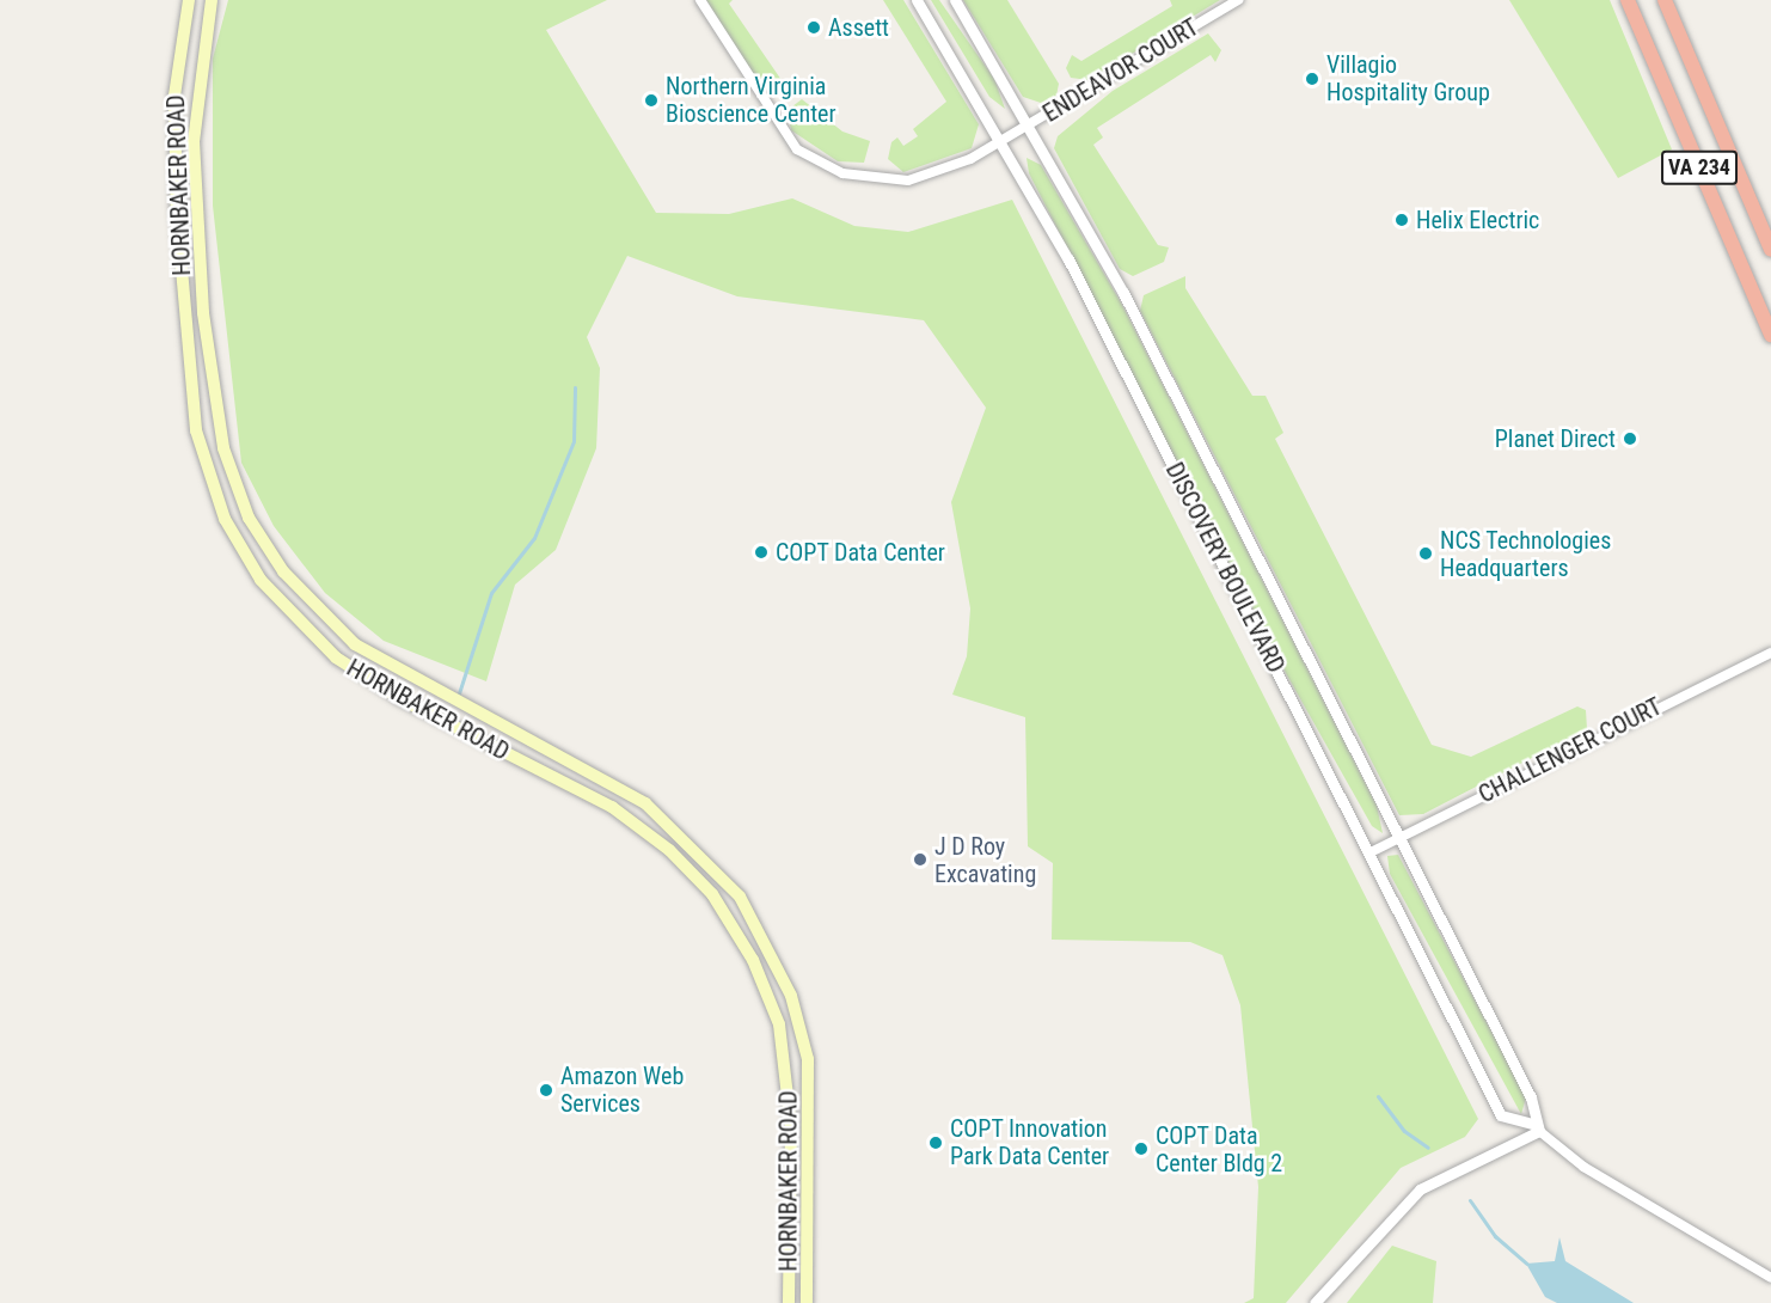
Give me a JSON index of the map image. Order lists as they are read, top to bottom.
{
  "streets": {
    "highway": ["VA 234"],
    "main road": ["HORNBAKER ROAD"],
    "street": ["ENDEAVOR COURT", "DISCOVERY BOULEVARD", "CHALLENGER COURT"]
  },
  "crossings": [
    ["ENDEAVOR COURT", "DISCOVERY BOULEVARD"],
    ["DISCOVERY BOULEVARD", "CHALLENGER COURT"]
  ],
  "places": [
    "Assett",
    "Villagio Hospitality Group",
    "Northern Virginia Bioscience Center",
    "Helix Electric",
    "Planet Direct",
    "COPT Data Center",
    "NCS Technologies Headquarters",
    "J D Roy Excavating",
    "Amazon Web Services",
    "COPT Innovation Park Data Center",
    "COPT Data Center Bldg 2"
  ]
}
